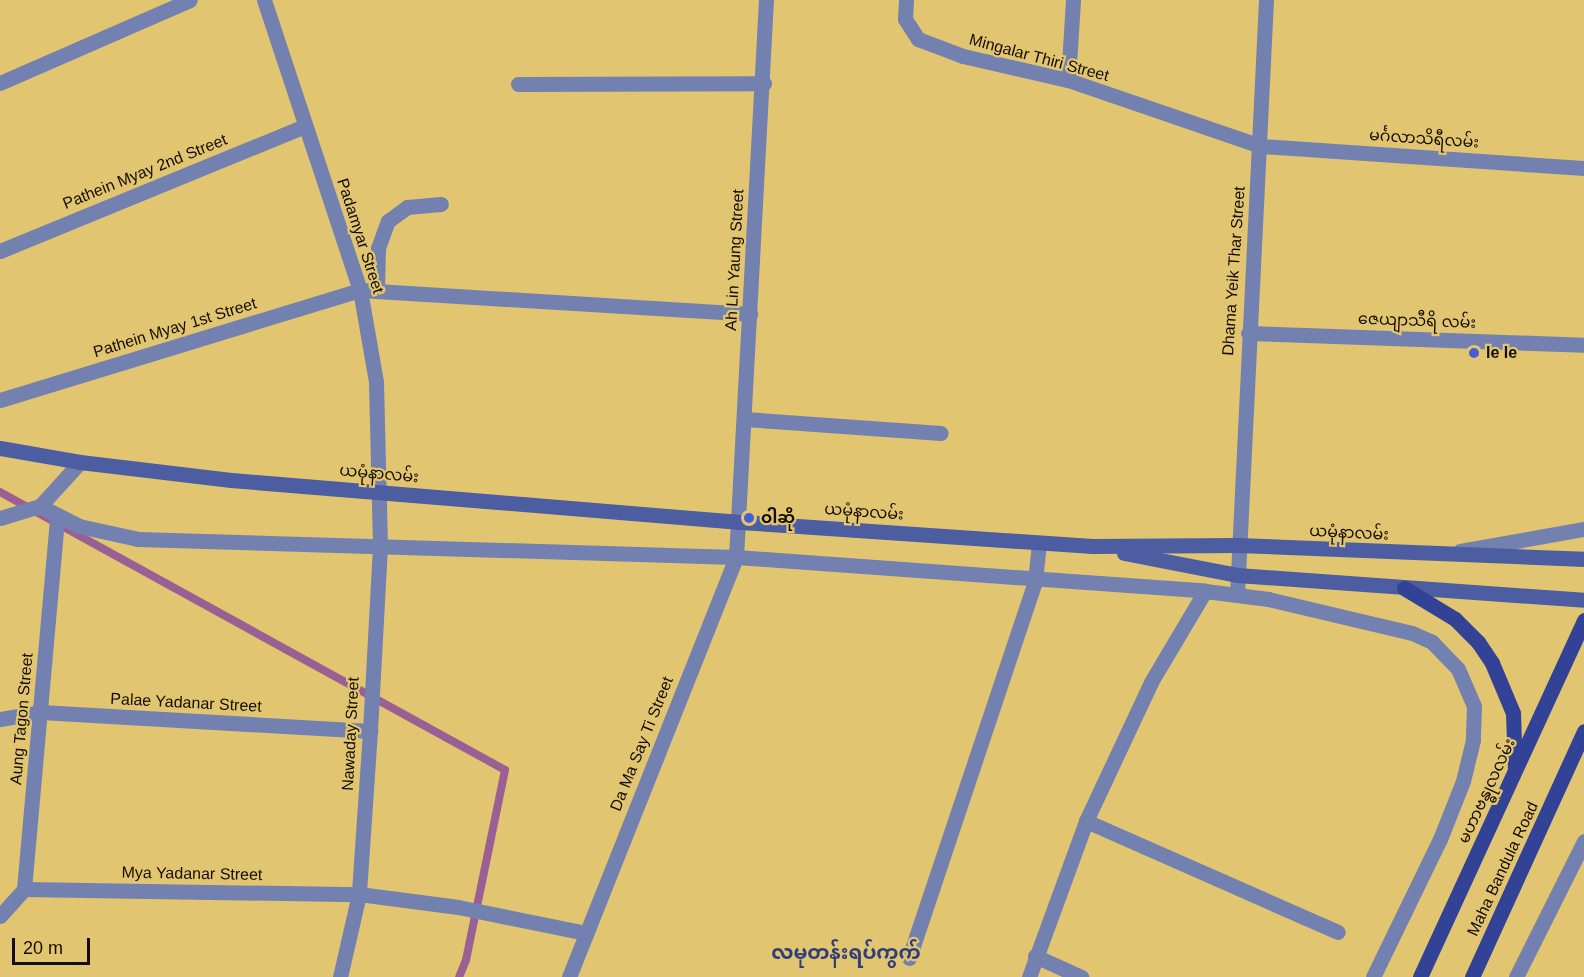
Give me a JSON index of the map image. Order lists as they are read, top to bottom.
{
  "streets": {
    "main road": ["ယမုံနာလမ်း", "မဟာဗန္ဓုလလမ်း", "Maha Bandula Road"],
    "street": [
      "Mingalar Thiri Street",
      "မင်္ဂလာသိရီလမ်း",
      "Pathein Myay 2nd Street",
      "Padamyar Street",
      "Ah Lin Yaung Street",
      "Dhama Yeik Thar Street",
      "ဇေယျာသီရိ လမ်း",
      "Pathein Myay 1st Street",
      "Palae Yadanar Street",
      "Aung Tagon Street",
      "Nawaday Street",
      "Da Ma Say Ti Street",
      "Mya Yadanar Street"
    ]
  },
  "crossings": [
    ["Mingalar Thiri Street", "မင်္ဂလာသိရီလမ်း"],
    ["Mingalar Thiri Street", "Dhama Yeik Thar Street"],
    ["မင်္ဂလာသိရီလမ်း", "Dhama Yeik Thar Street"],
    ["Pathein Myay 2nd Street", "Padamyar Street"],
    ["Padamyar Street", "Pathein Myay 1st Street"],
    ["Padamyar Street", "ယမုံနာလမ်း"],
    ["Padamyar Street", "Nawaday Street"],
    ["Ah Lin Yaung Street", "Pathein Myay 1st Street"],
    ["Ah Lin Yaung Street", "ယမုံနာလမ်း"],
    ["Ah Lin Yaung Street", "Da Ma Say Ti Street"],
    ["Dhama Yeik Thar Street", "ဇေယျာသီရိ လမ်း"],
    ["Dhama Yeik Thar Street", "ယမုံနာလမ်း"],
    ["ယမုံနာလမ်း", "Nawaday Street"],
    ["ယမုံနာလမ်း", "Da Ma Say Ti Street"],
    ["Palae Yadanar Street", "Aung Tagon Street"],
    ["Palae Yadanar Street", "Nawaday Street"],
    ["Aung Tagon Street", "Mya Yadanar Street"],
    ["Nawaday Street", "Mya Yadanar Street"],
    ["Da Ma Say Ti Street", "Mya Yadanar Street"]
  ],
  "districts": ["လမုတန်းရပ်ကွက်"],
  "places": ["le le", "ဝါဆို"],
  "scale_bar": "20 m"
}
